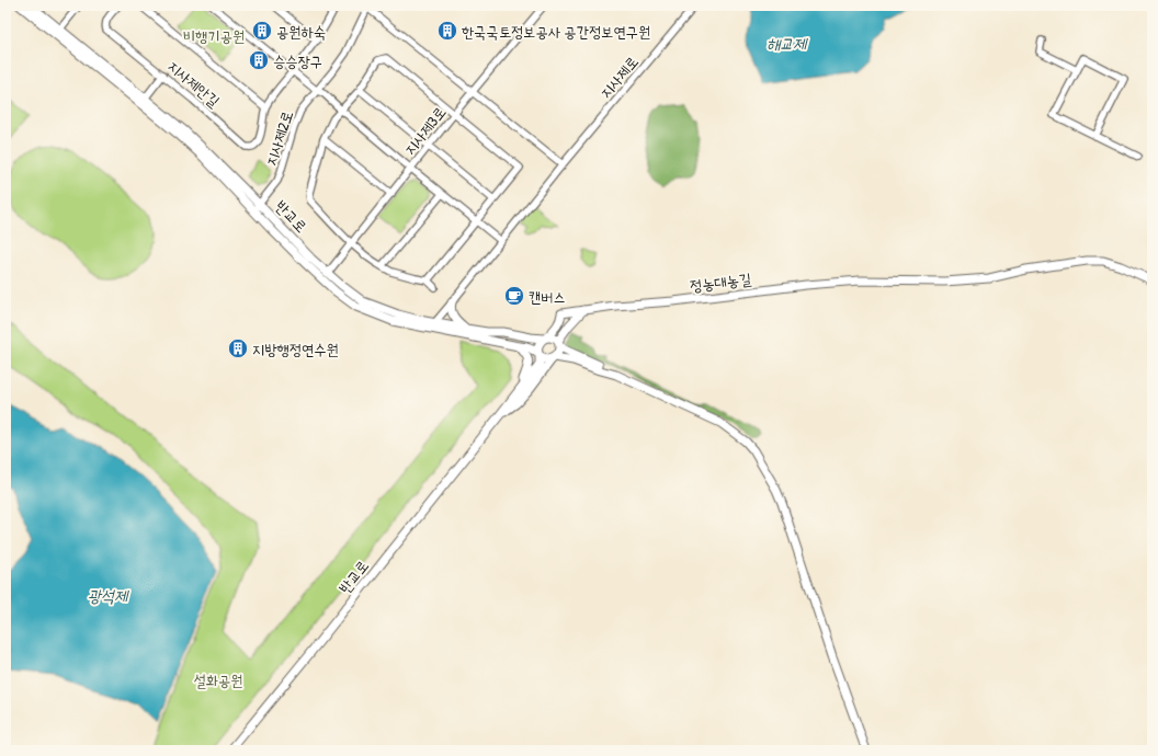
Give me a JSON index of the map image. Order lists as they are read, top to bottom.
{
  "streets": {
    "street": [
      "지사제로",
      "지사제안길",
      "지사제3로",
      "지사제2로",
      "반교로",
      "정농대농길"
    ]
  },
  "crossings": [
    ["지사제로", "반교로"],
    ["지사제3로", "반교로"],
    ["지사제2로", "반교로"]
  ],
  "water": ["해교제", "광석제"],
  "parks": ["비행기공원", "설화공원"],
  "places": {
    "building": [
      "공원하숙",
      "한국국토정보공사 공간정보연구원",
      "승승장구",
      "지방행정연수원"
    ],
    "cafe": ["캔버스"]
  }
}
